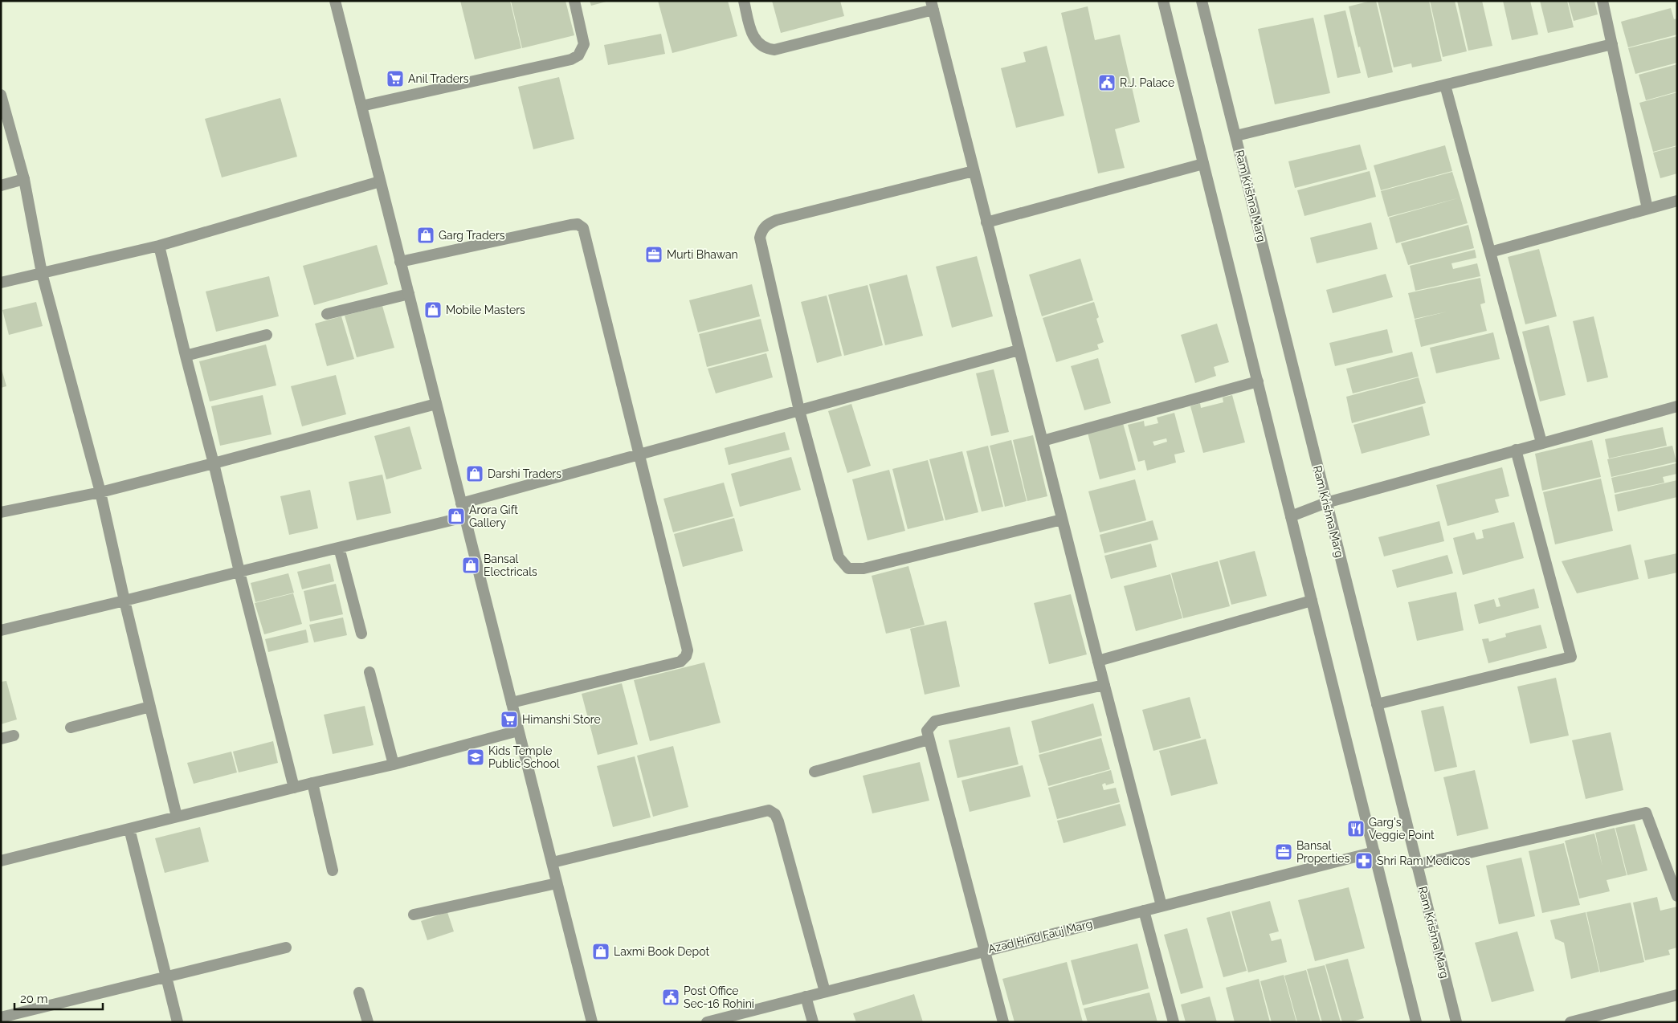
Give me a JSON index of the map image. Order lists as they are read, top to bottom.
{
  "streets": {
    "street": ["Ram Krishna Marg", "Azad Hind Fauj Marg"]
  },
  "places": {
    "supermarket": ["Anil Traders", "Himanshi Store"],
    "public building": ["R.J. Palace", "Post Office Sec-16 Rohini"],
    "shop": [
      "Garg Traders",
      "Mobile Masters",
      "Darshi Traders",
      "Arora Gift Gallery",
      "Bansal Electricals",
      "Laxmi Book Depot"
    ],
    "office": ["Murti Bhawan", "Bansal Properties"],
    "school or university": ["Kids Temple Public School"],
    "restaurant": ["Garg's Veggie Point"],
    "pharmacy": ["Shri Ram Medicos"]
  },
  "scale_bar": "20 m"
}
